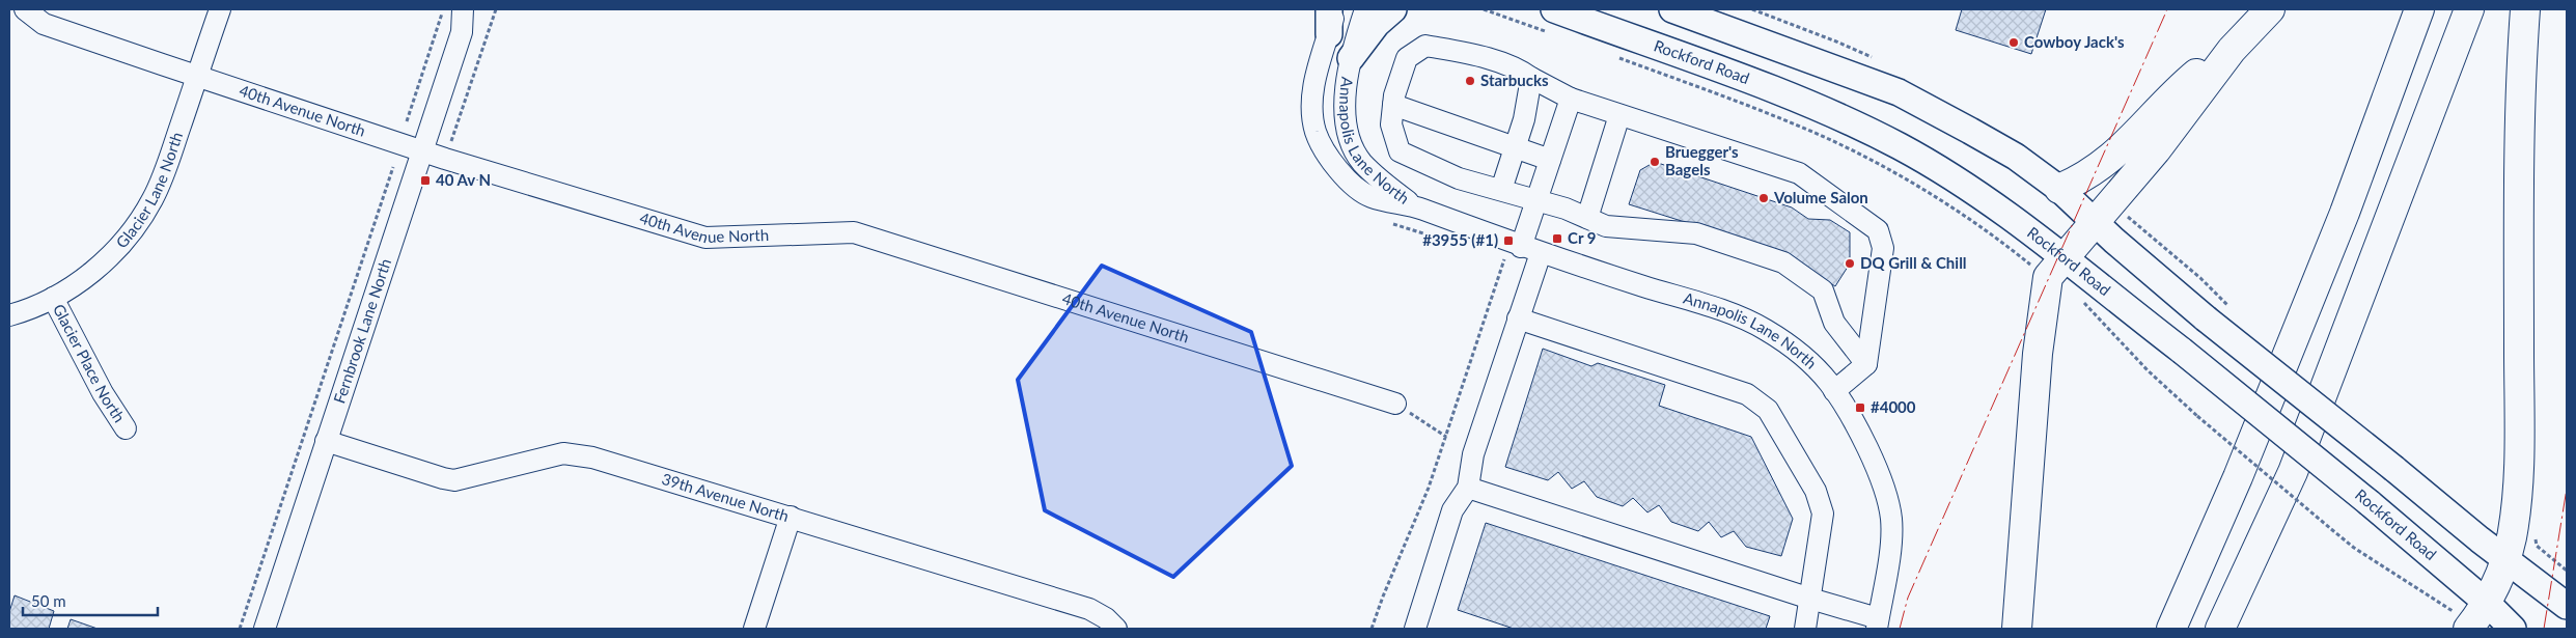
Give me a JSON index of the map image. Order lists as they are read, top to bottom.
{
  "streets": {
    "main road": ["Rockford Road"],
    "street": [
      "40th Avenue North",
      "Annapolis Lane North",
      "Glacier Lane North",
      "Fernbrook Lane North",
      "Glacier Place North",
      "39th Avenue North"
    ]
  },
  "crossings": [
    ["40th Avenue North", "Glacier Lane North"],
    ["40th Avenue North", "Fernbrook Lane North"],
    ["Glacier Lane North", "Glacier Place North"],
    ["Fernbrook Lane North", "39th Avenue North"]
  ],
  "places": {
    "other": [
      "Cowboy Jack's",
      "Starbucks",
      "Bruegger's Bagels",
      "Volume Salon",
      "DQ Grill & Chill"
    ],
    "transit": [
      "40 Av N",
      "Cr 9",
      "#3955 (#1)",
      "#4000"
    ]
  },
  "scale_bar": "50 m"
}
